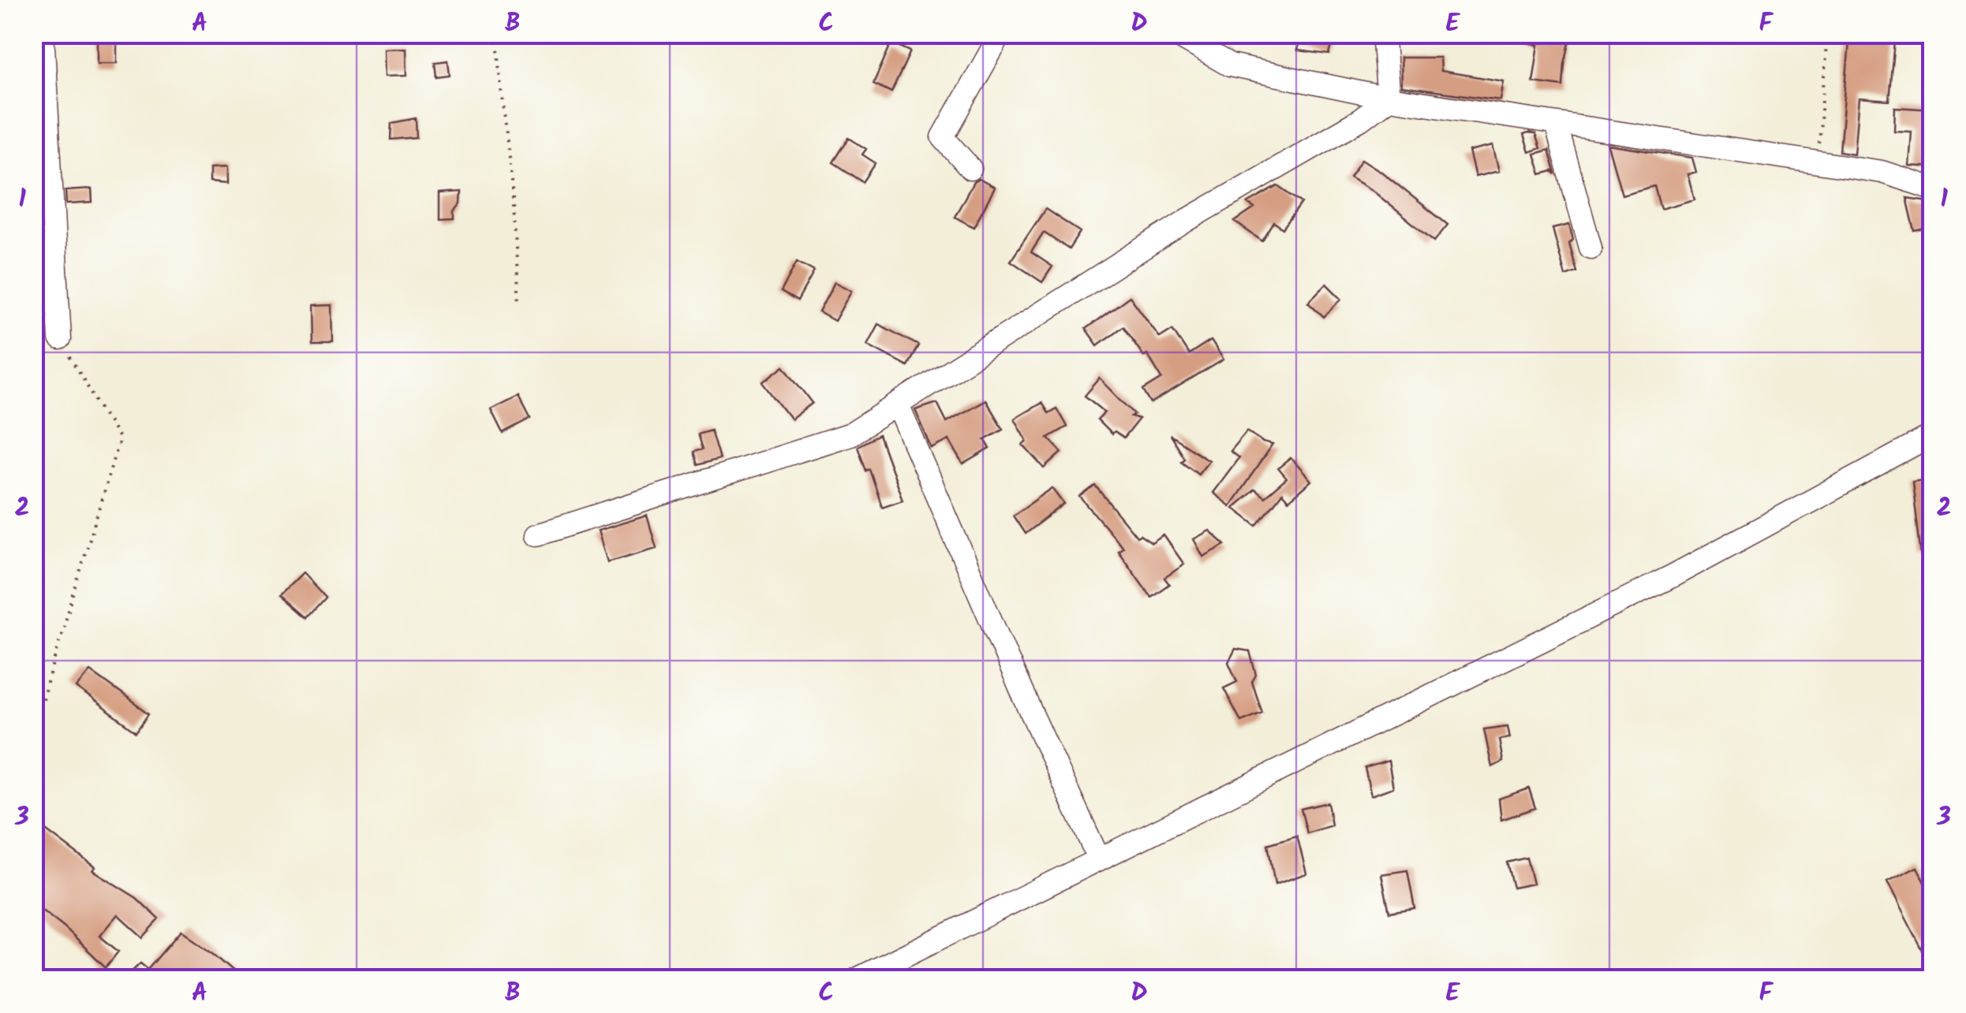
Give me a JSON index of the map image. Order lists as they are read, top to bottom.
{
  "grid": {
    "columns": [
      "A",
      "B",
      "C",
      "D",
      "E",
      "F"
    ],
    "rows": ["1", "2", "3"]
  }
}
